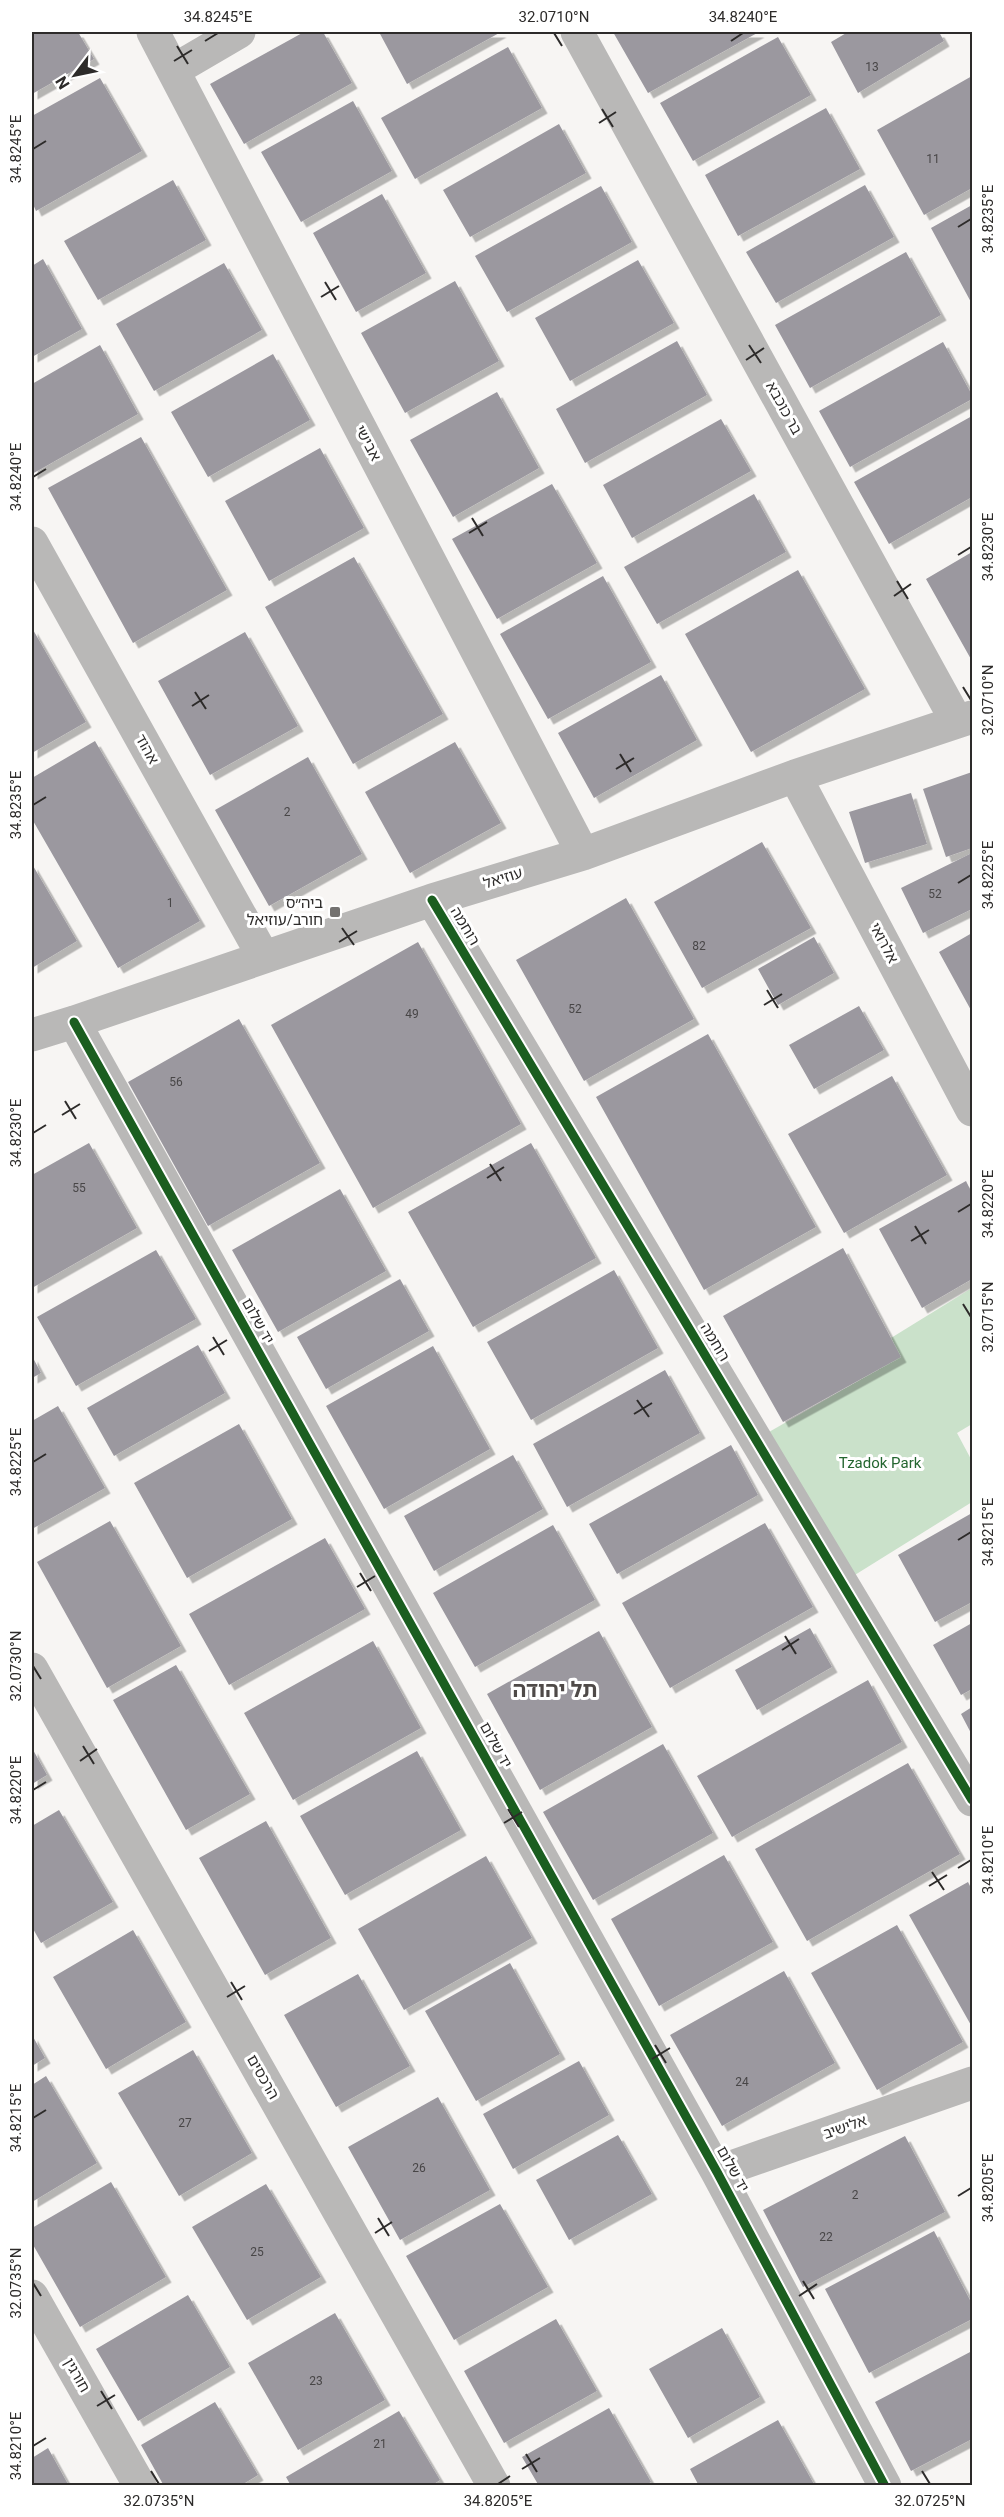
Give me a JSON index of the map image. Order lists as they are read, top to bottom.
{
  "streets": {
    "street": [
      "בר כוכבא",
      "אבישי",
      "אהוד",
      "עוזיאל",
      "רוחמה",
      "אלרואי",
      "יד שלום",
      "הרכסים",
      "אלישיב",
      "חורגין"
    ]
  },
  "crossings": [
    ["בר כוכבא", "עוזיאל"],
    ["אבישי", "עוזיאל"],
    ["אהוד", "עוזיאל"],
    ["עוזיאל", "רוחמה"],
    ["עוזיאל", "אלרואי"],
    ["עוזיאל", "יד שלום"],
    ["יד שלום", "אלישיב"]
  ],
  "districts": ["תל יהודה"],
  "parks": ["Tzadok Park"],
  "places": {
    "transit": ["ביה״ס חורב/עוזיאל"]
  },
  "house_numbers": [
    "13",
    "11",
    "2",
    "52",
    "1",
    "82",
    "52",
    "49",
    "56",
    "55",
    "24",
    "27",
    "26",
    "2",
    "22",
    "25",
    "23",
    "21"
  ],
  "north": "bottom left",
  "coordinates": [
    "34.8245°E",
    "32.0710°N",
    "34.8240°E",
    "34.8235°E",
    "34.8230°E",
    "34.8225°E",
    "34.8220°E",
    "32.0715°N",
    "34.8215°E",
    "32.0730°N",
    "34.8210°E",
    "34.8205°E",
    "32.0735°N",
    "32.0725°N"
  ]
}
